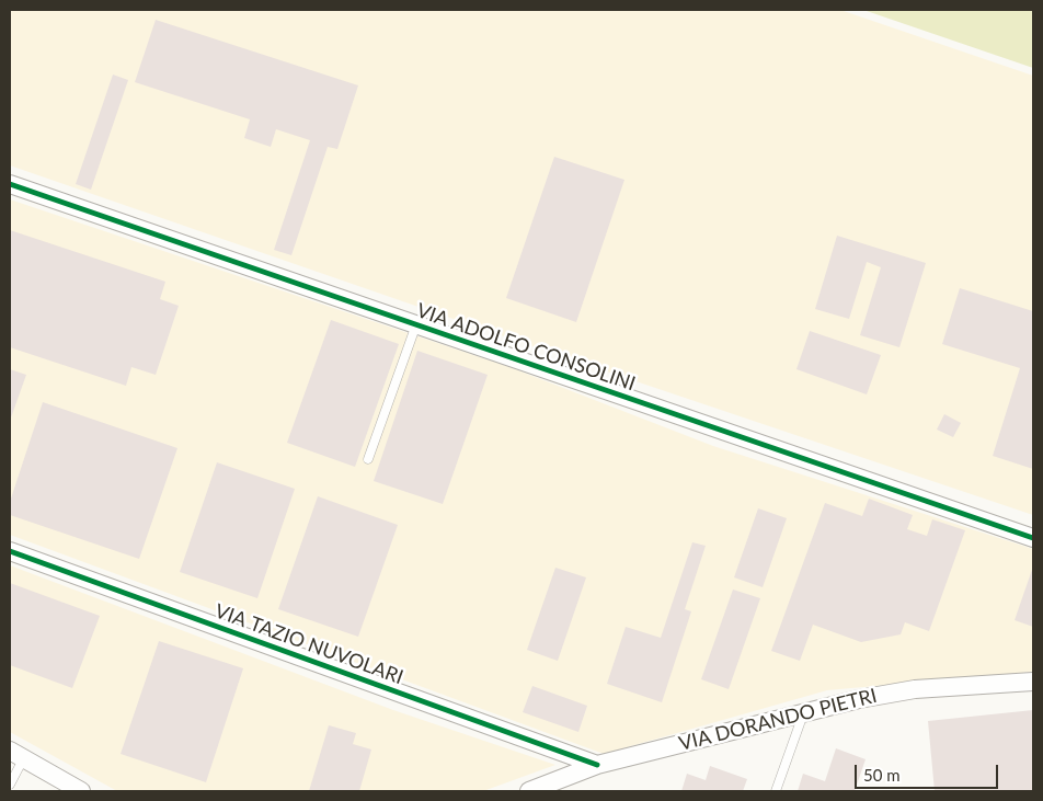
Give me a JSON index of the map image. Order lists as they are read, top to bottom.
{
  "streets": {
    "street": ["VIA ADOLFO CONSOLINI", "VIA TAZIO NUVOLARI", "VIA DORANDO PIETRI"]
  },
  "crossings": [
    ["VIA TAZIO NUVOLARI", "VIA DORANDO PIETRI"]
  ],
  "scale_bar": "50 m"
}
